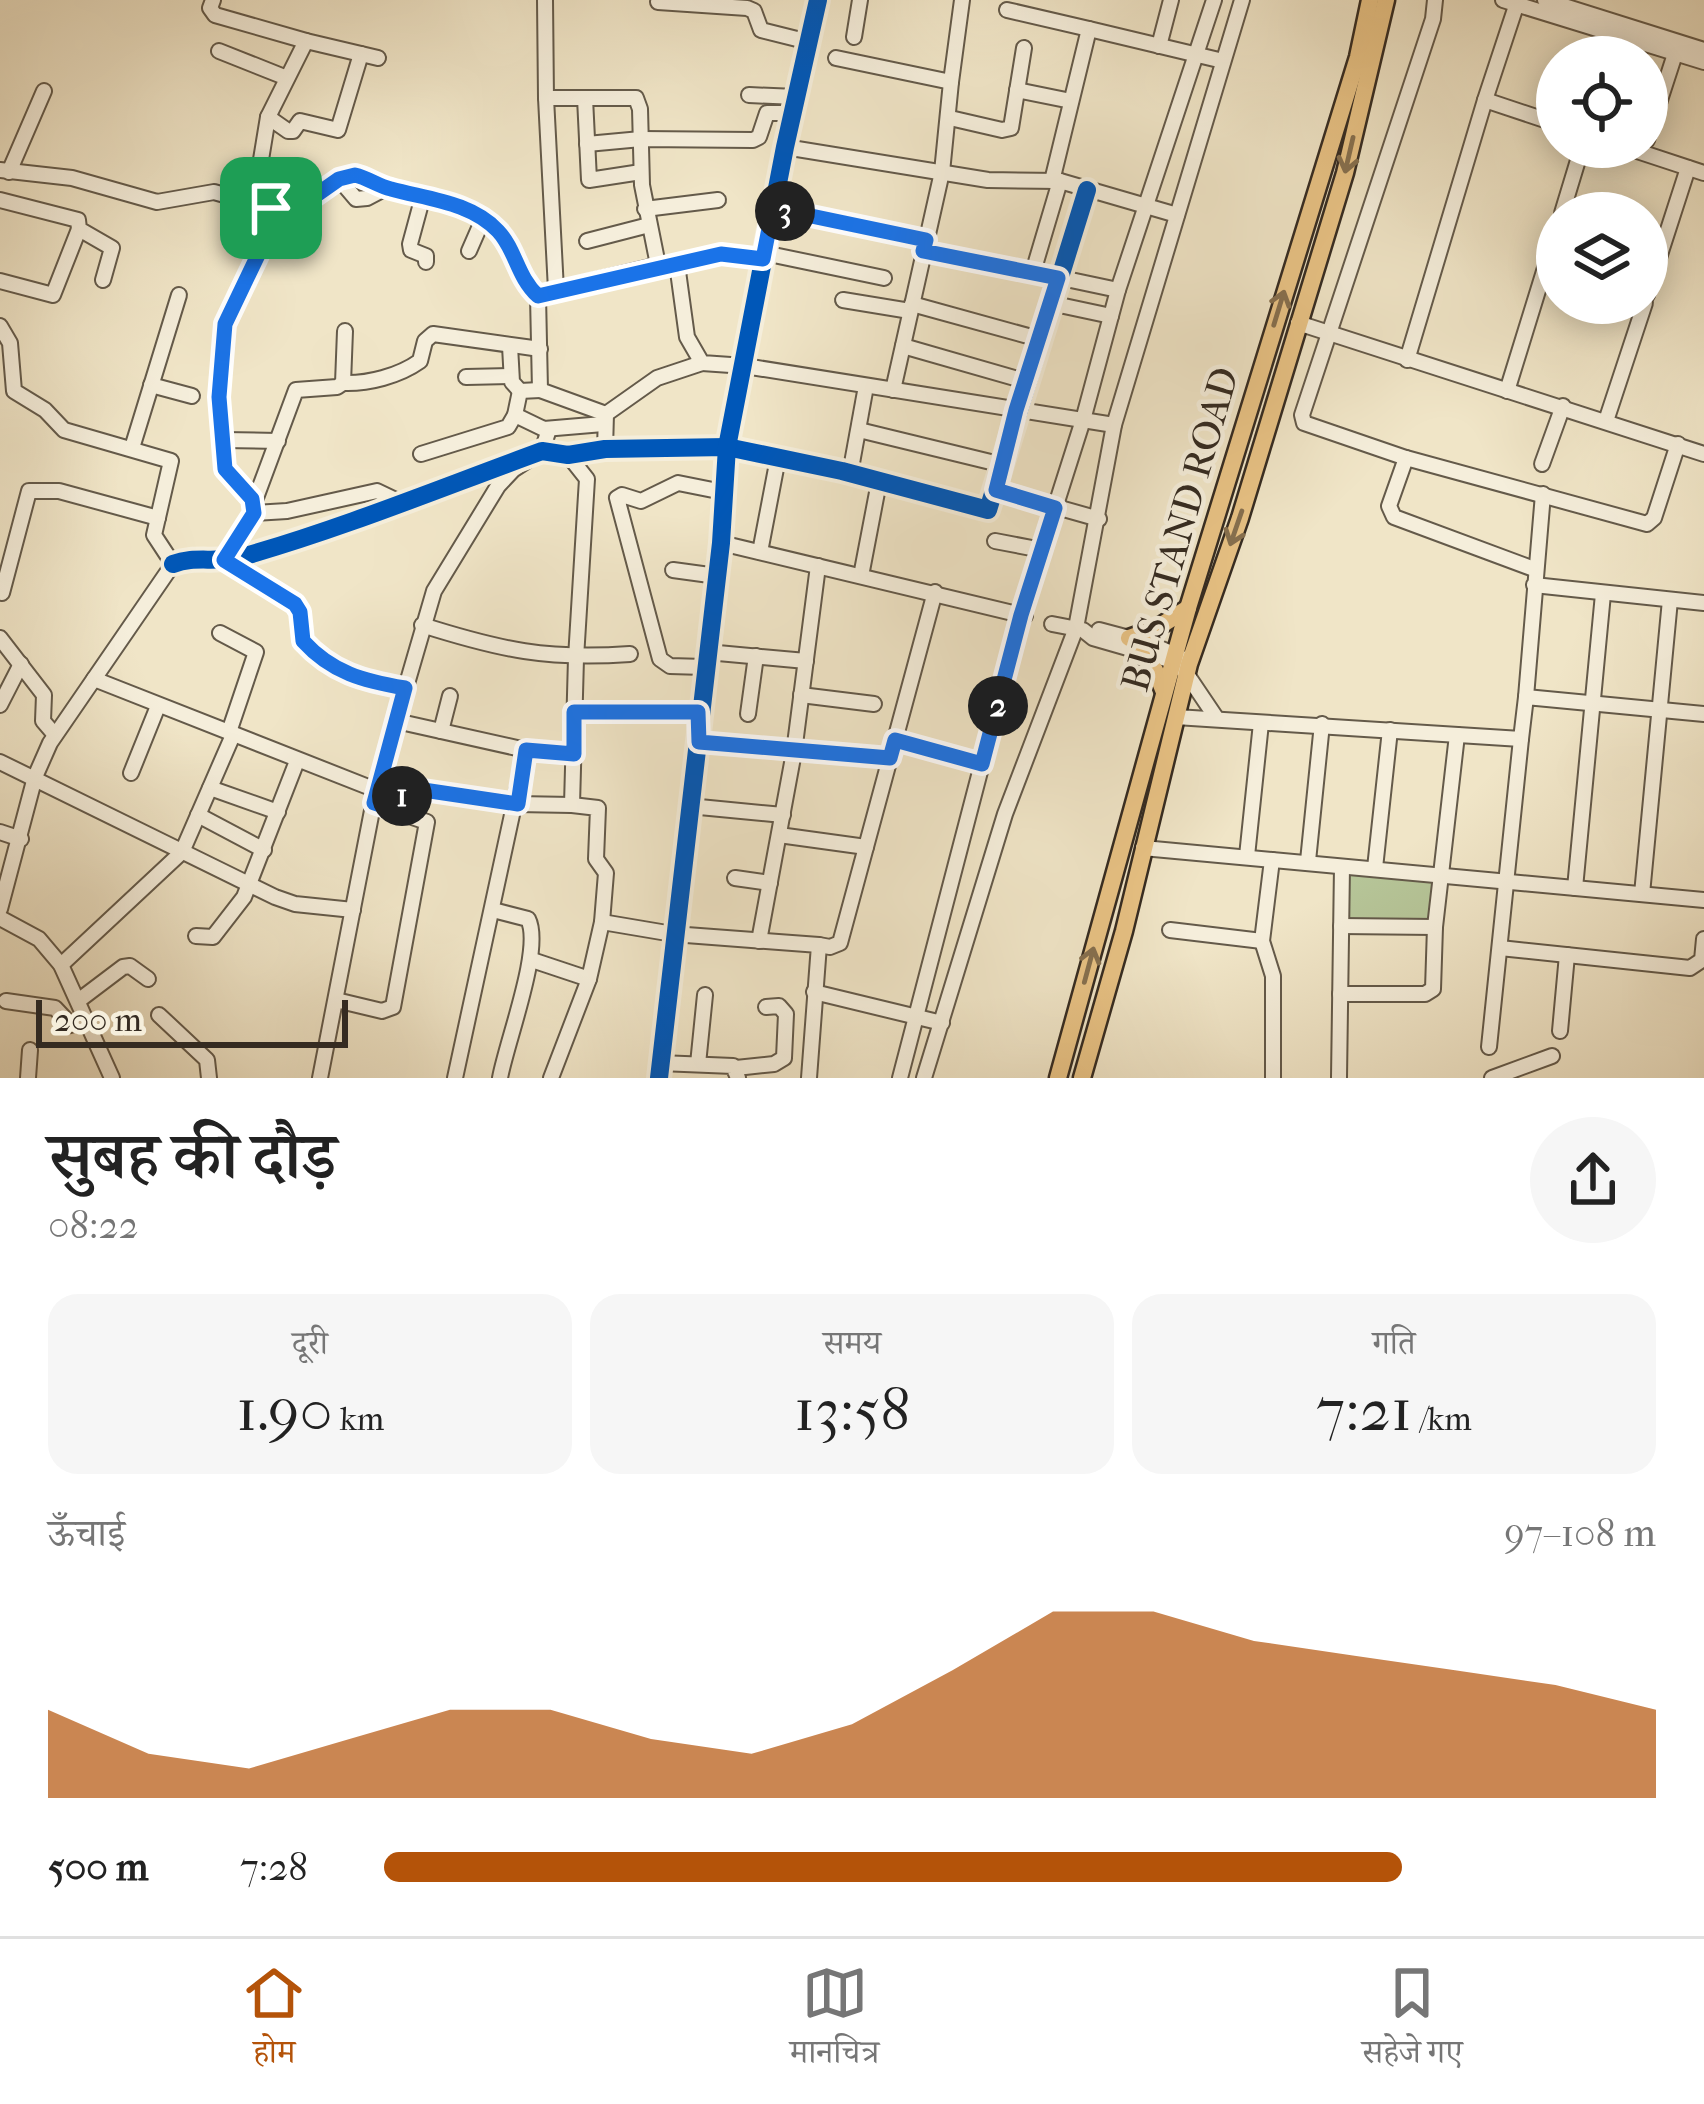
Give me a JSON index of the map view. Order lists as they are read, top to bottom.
{
  "streets": {
    "main road": ["BUS STAND ROAD"]
  },
  "scale_bar": "200 m",
  "page": {
    "pins": ["3", "2", "1"],
    "scale": "200 m",
    "heading": ["सुबह की दौड़", "08:22"],
    "stats": [
      ["दूरी", "1.90 km"],
      ["समय", "13:58"],
      ["गति", "7:21 /km"]
    ],
    "chart": ["ऊँचाई", "97–108 m"],
    "list": [
      {
        "name": "500 m",
        "note": "7:28"
      }
    ],
    "tabs": ["होम", "मानचित्र", "सहेजे गए"]
  }
}
